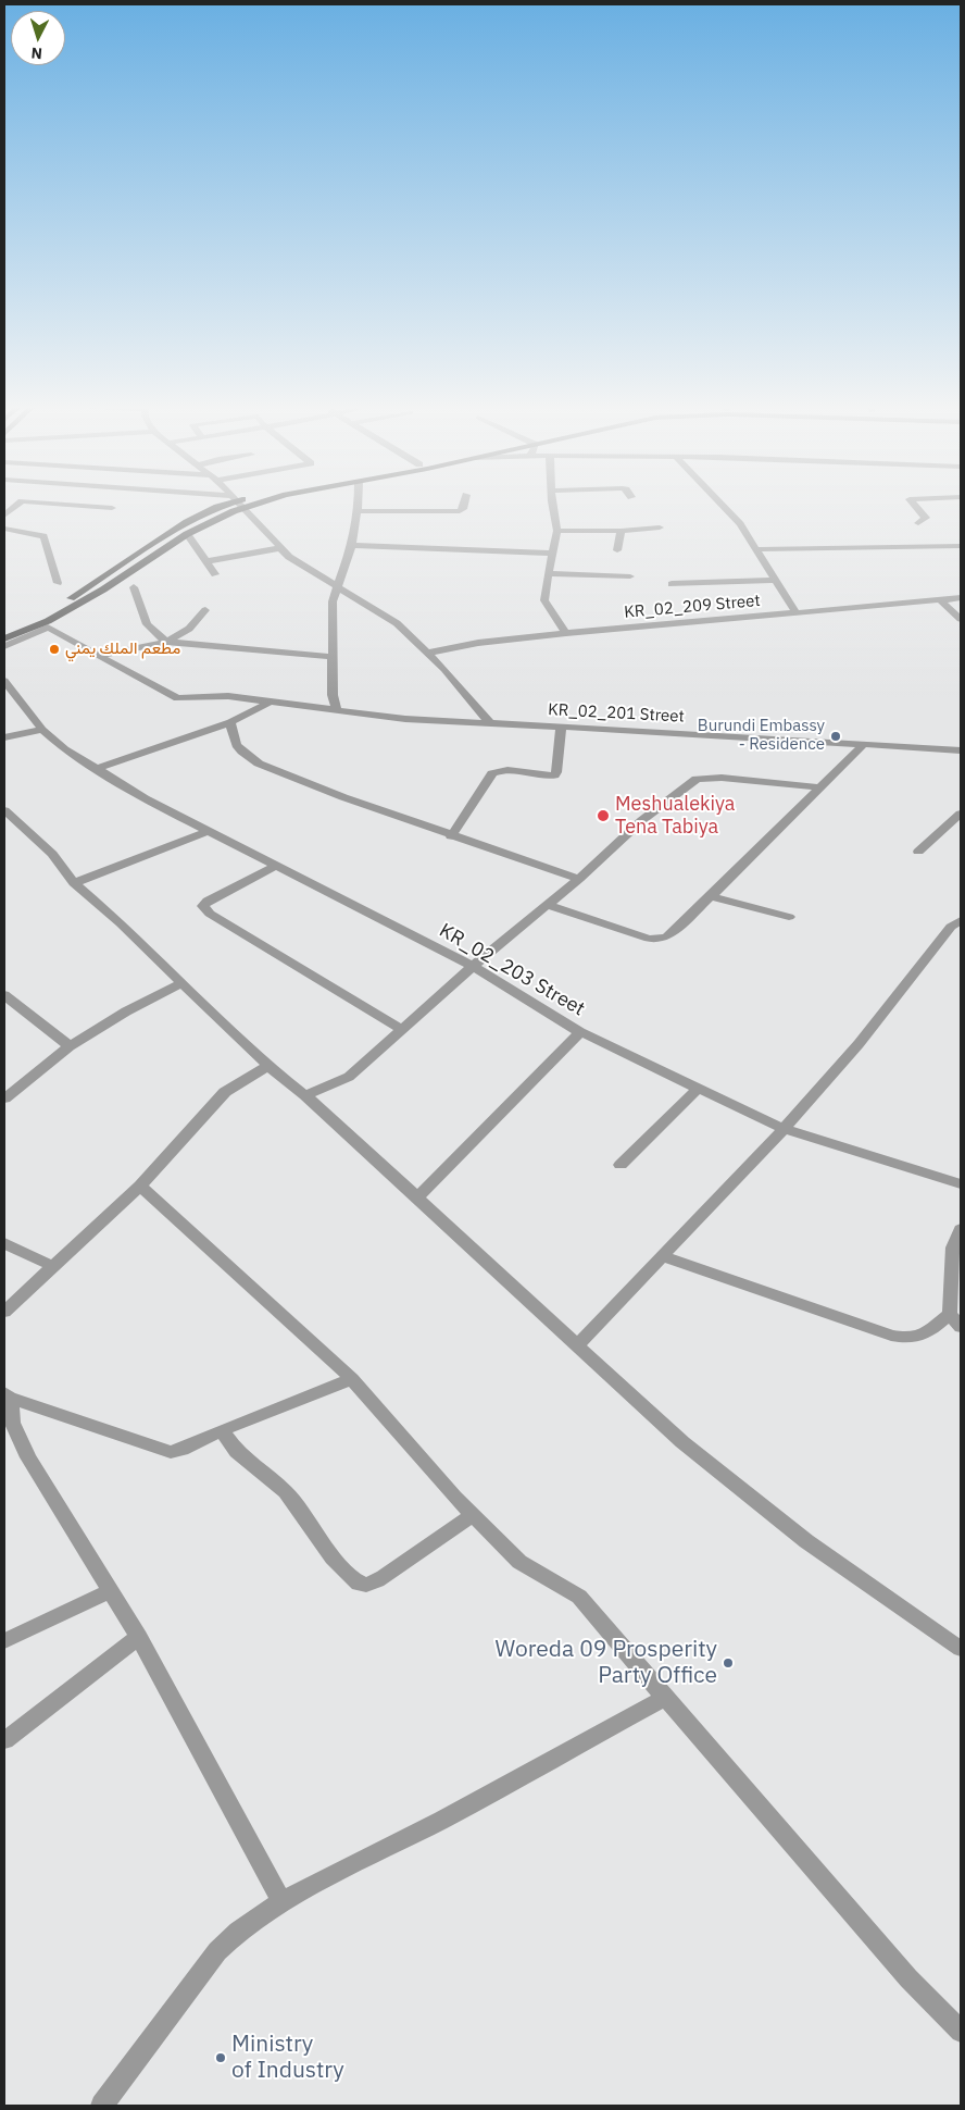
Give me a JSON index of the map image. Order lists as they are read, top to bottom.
{
  "streets": {
    "street": ["KR_02_209 Street", "KR_02_201 Street", "KR_02_203 Street"]
  },
  "places": [
    "مطعم الملك يمني",
    "Burundi Embassy - Residence",
    "Meshualekiya Tena Tabiya",
    "Woreda 09 Prosperity Party Office",
    "Ministry of Industry"
  ],
  "north": "bottom"
}
